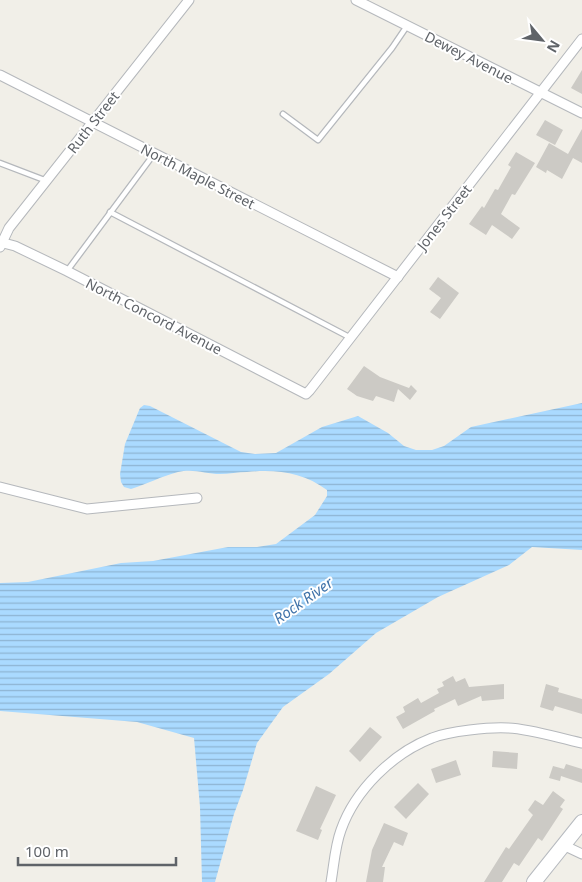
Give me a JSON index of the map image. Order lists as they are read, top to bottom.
{
  "streets": {
    "street": [
      "Dewey Avenue",
      "Ruth Street",
      "North Maple Street",
      "Jones Street",
      "North Concord Avenue"
    ]
  },
  "crossings": [
    ["Dewey Avenue", "Jones Street"],
    ["Ruth Street", "North Maple Street"],
    ["Ruth Street", "North Concord Avenue"],
    ["North Maple Street", "Jones Street"],
    ["Jones Street", "North Concord Avenue"]
  ],
  "water": ["Rock River"],
  "scale_bar": "100 m",
  "north": "bottom right"
}
